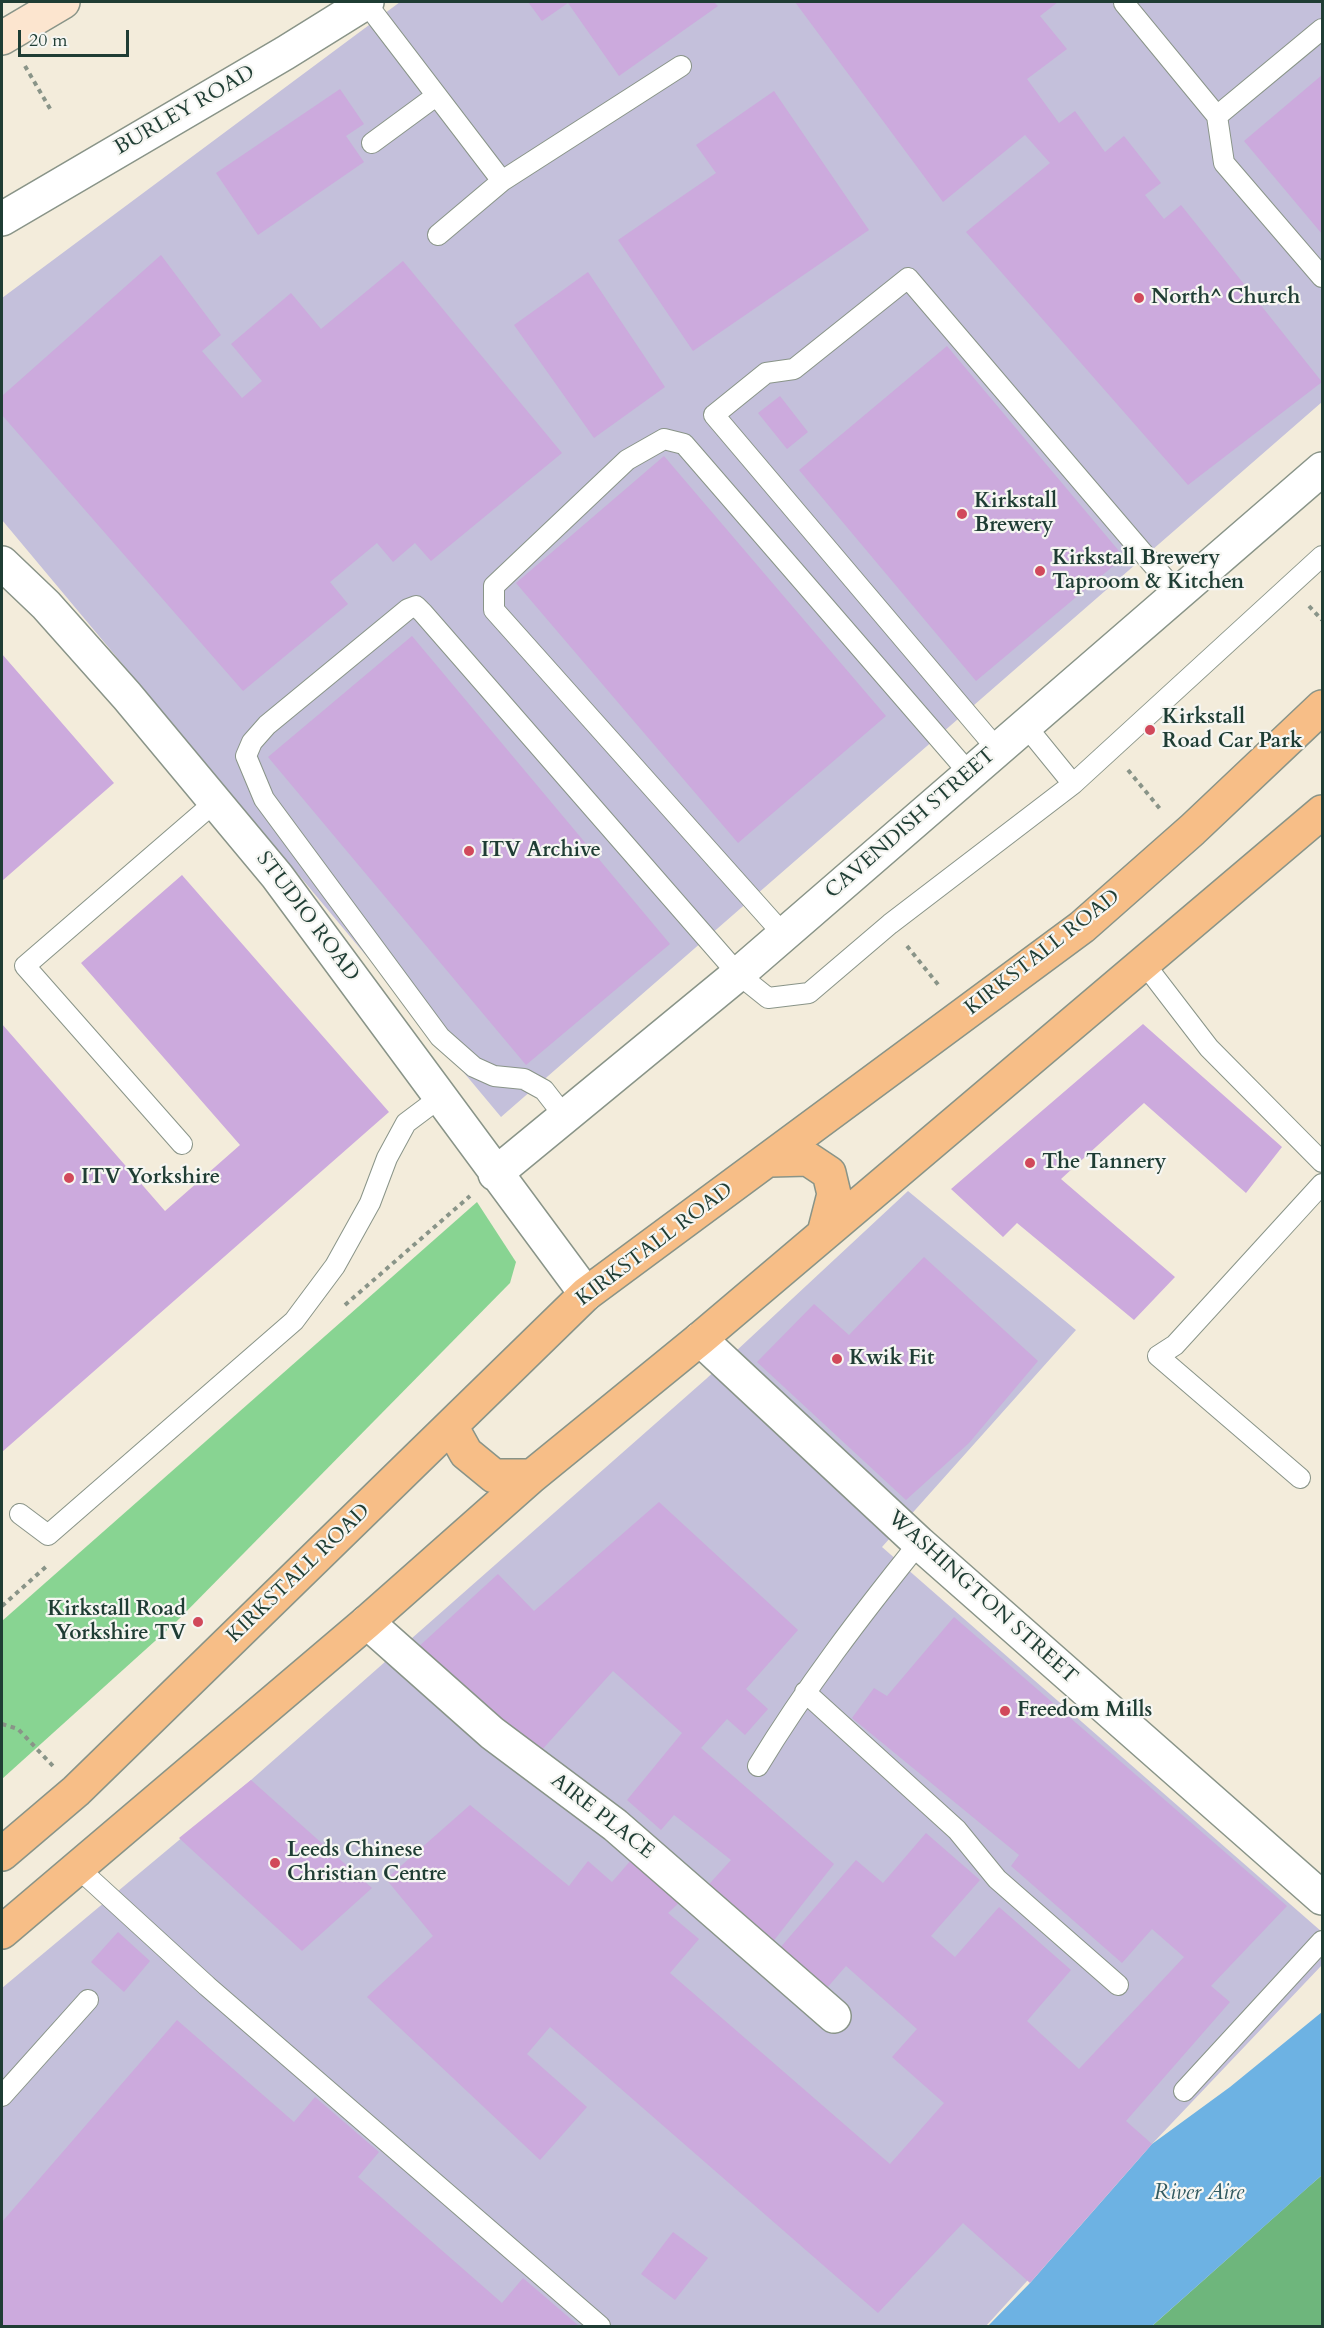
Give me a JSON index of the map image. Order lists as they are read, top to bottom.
{
  "streets": {
    "main road": ["KIRKSTALL ROAD"],
    "street": [
      "BURLEY ROAD",
      "CAVENDISH STREET",
      "STUDIO ROAD",
      "WASHINGTON STREET",
      "AIRE PLACE"
    ]
  },
  "crossings": [
    ["CAVENDISH STREET", "STUDIO ROAD"],
    ["STUDIO ROAD", "KIRKSTALL ROAD"]
  ],
  "water": ["River Aire"],
  "places": [
    "North^ Church",
    "Kirkstall Brewery",
    "Kirkstall Brewery Taproom & Kitchen",
    "Kirkstall Road Car Park",
    "ITV Archive",
    "The Tannery",
    "ITV Yorkshire",
    "Kwik Fit",
    "Kirkstall Road Yorkshire TV",
    "Freedom Mills",
    "Leeds Chinese Christian Centre"
  ],
  "scale_bar": "20 m"
}
